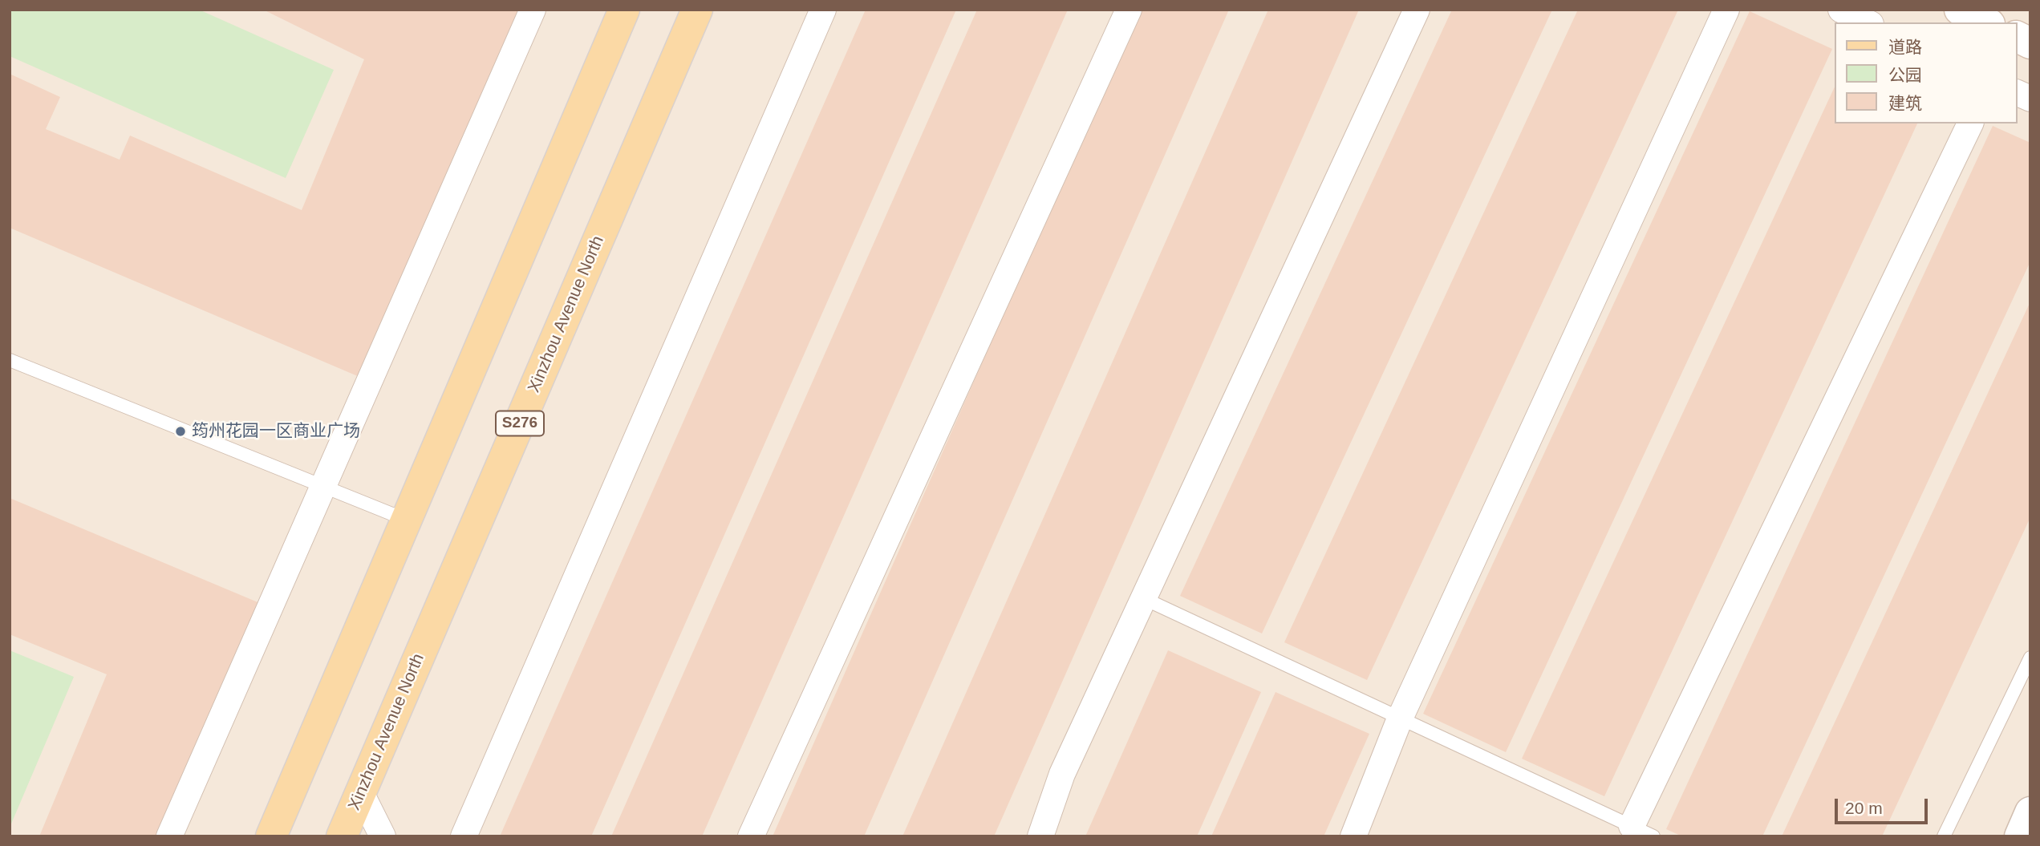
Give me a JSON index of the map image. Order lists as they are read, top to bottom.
{
  "streets": {
    "main road": ["Xinzhou Avenue North", "S276"]
  },
  "places": ["筠州花园一区商业广场"],
  "legend": ["道路", "公园", "建筑"],
  "scale_bar": "20 m"
}
